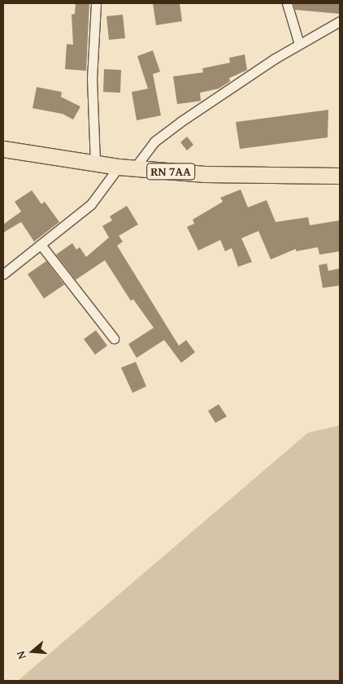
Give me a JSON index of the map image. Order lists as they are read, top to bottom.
{
  "streets": {
    "main road": ["RN 7AA"]
  },
  "north": "left"
}
